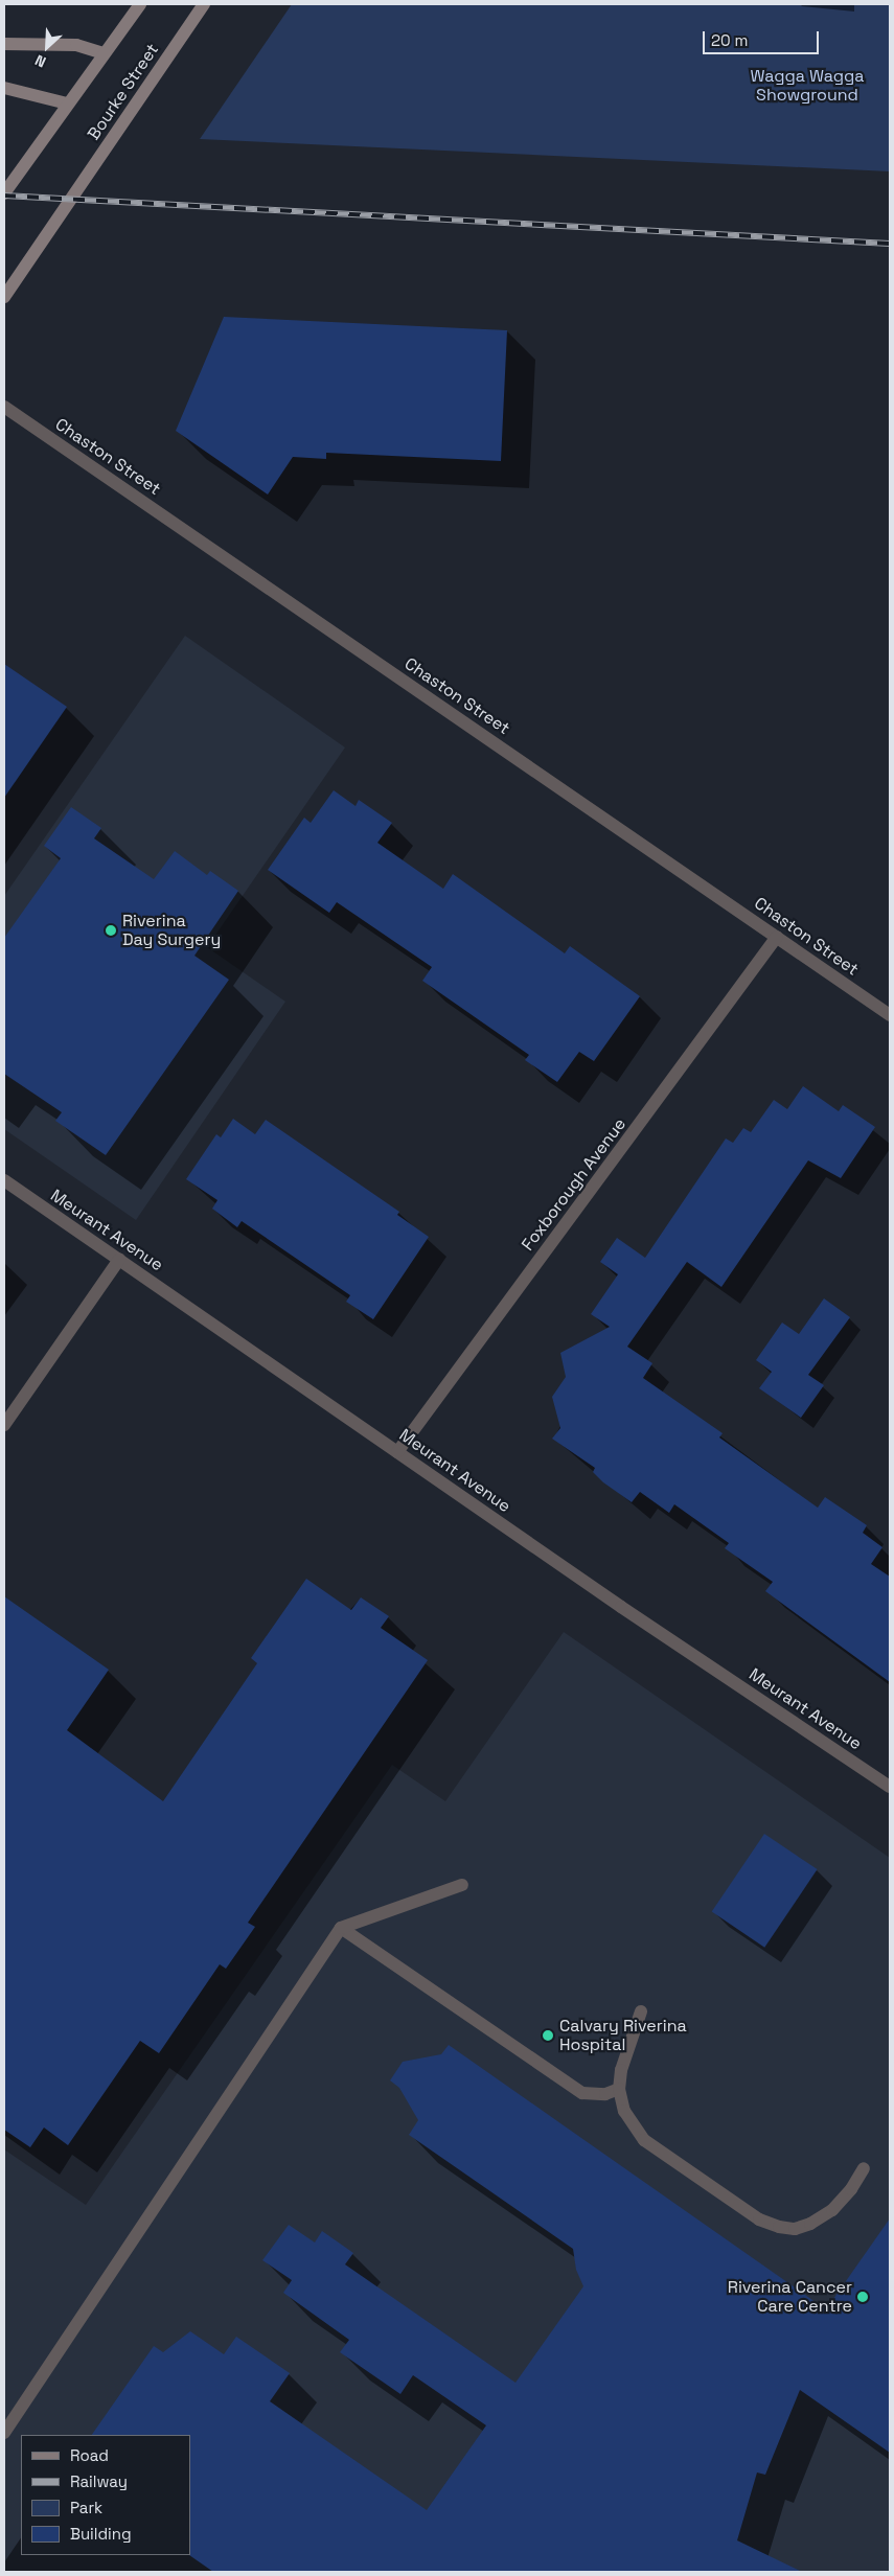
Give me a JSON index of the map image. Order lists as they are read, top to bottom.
{
  "streets": {
    "main road": ["Bourke Street"],
    "street": ["Chaston Street", "Foxborough Avenue", "Meurant Avenue"]
  },
  "crossings": [
    ["Chaston Street", "Foxborough Avenue"],
    ["Foxborough Avenue", "Meurant Avenue"]
  ],
  "parks": ["Wagga Wagga Showground"],
  "places": ["Riverina Day Surgery", "Calvary Riverina Hospital", "Riverina Cancer Care Centre"],
  "legend": [
    "Road",
    "Railway",
    "Park",
    "Building"
  ],
  "scale_bar": "20 m",
  "north": "bottom left"
}
